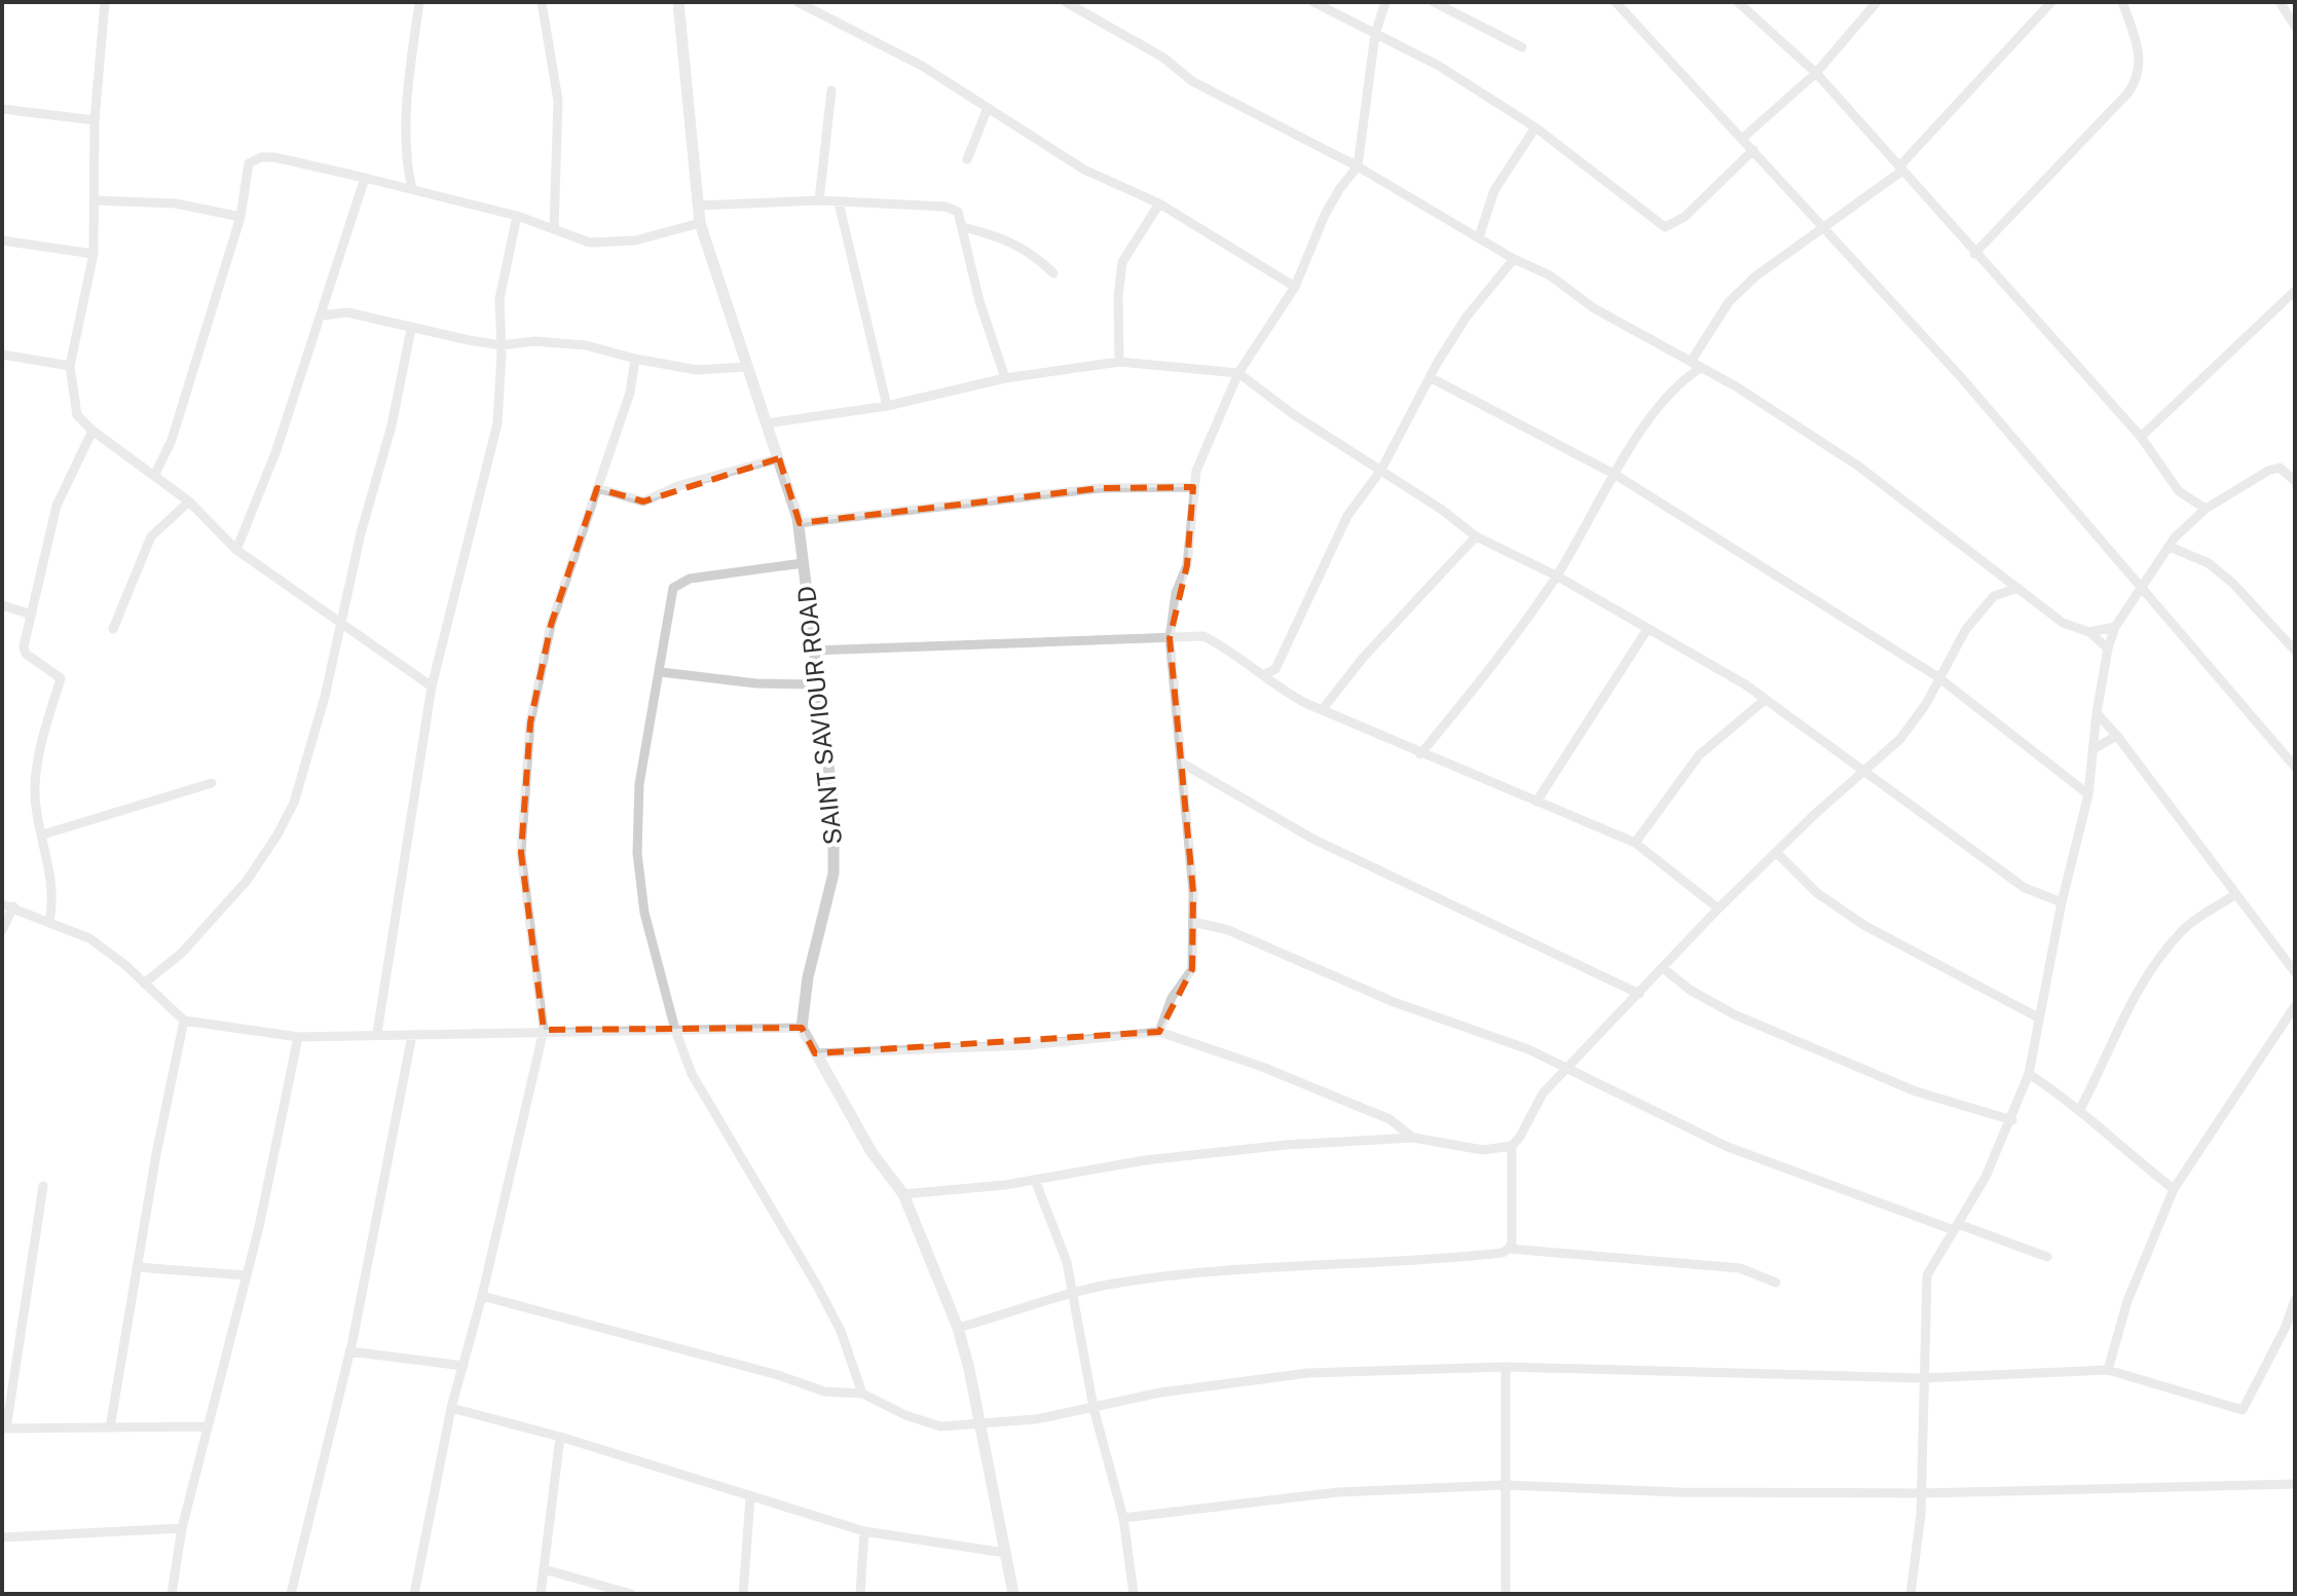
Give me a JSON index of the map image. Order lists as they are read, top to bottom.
{
  "streets": {
    "street": ["SAINT SAVIOUR ROAD"]
  }
}
